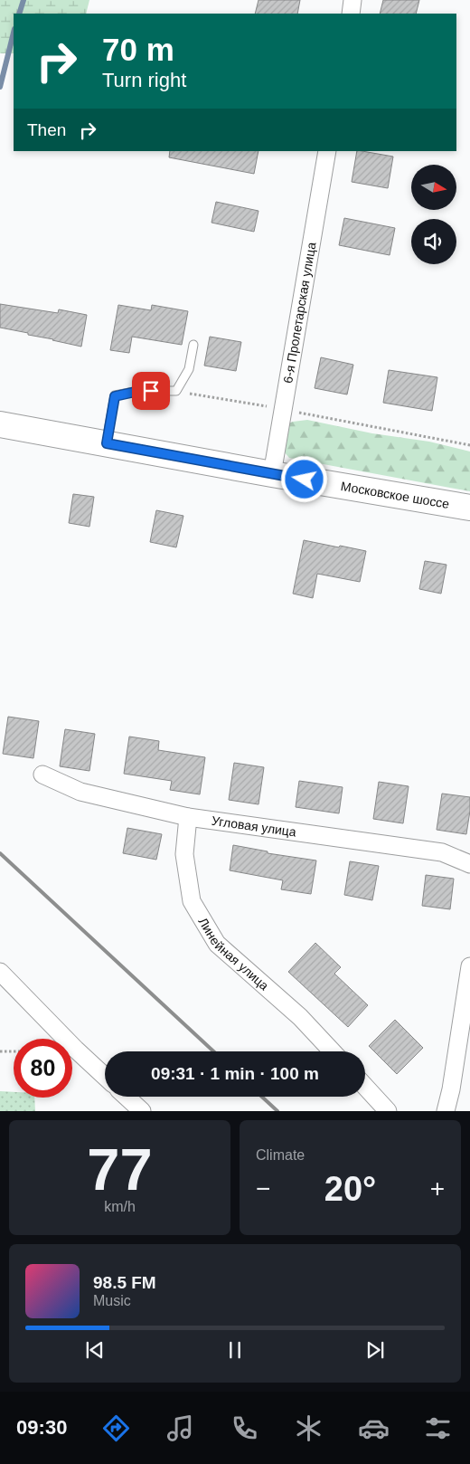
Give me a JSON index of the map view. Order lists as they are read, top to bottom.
{
  "streets": {
    "highway": ["Московское шоссе"],
    "street": ["6-я Пролетарская улица", "Угловая улица", "Линейная улица"]
  },
  "crossings": [
    ["6-я Пролетарская улица", "Московское шоссе"],
    ["Угловая улица", "Линейная улица"]
  ],
  "north": "right",
  "page": {
    "turn": ["70 m", "Turn right"],
    "then": "Then",
    "limit": "80",
    "trip": "09:31 · 1 min · 100 m",
    "tile": [
      ["77", "km/h"],
      "Climate"
    ],
    "heat": ["−", "20°", "+"],
    "song": ["98.5 FM", "Music"],
    "tabs": "09:30"
  }
}
